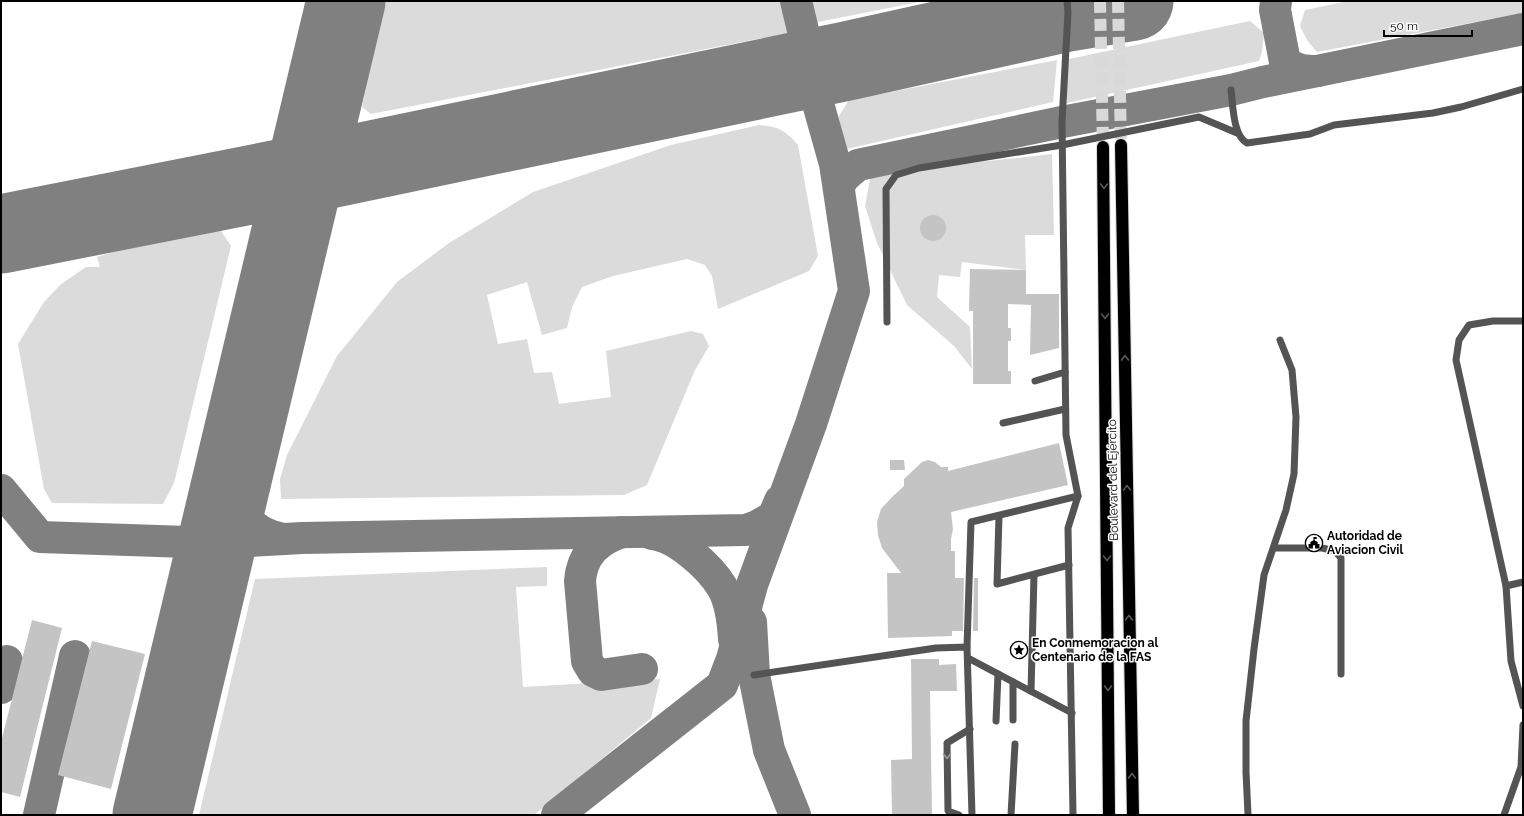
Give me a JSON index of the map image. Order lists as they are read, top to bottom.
{
  "streets": {
    "highway": ["Boulevard del Ejército"]
  },
  "places": {
    "public building": ["Autoridad de Aviacion Civil"],
    "place": ["En Conmemoracion al Centenario de la FAS"]
  },
  "scale_bar": "50 m"
}
